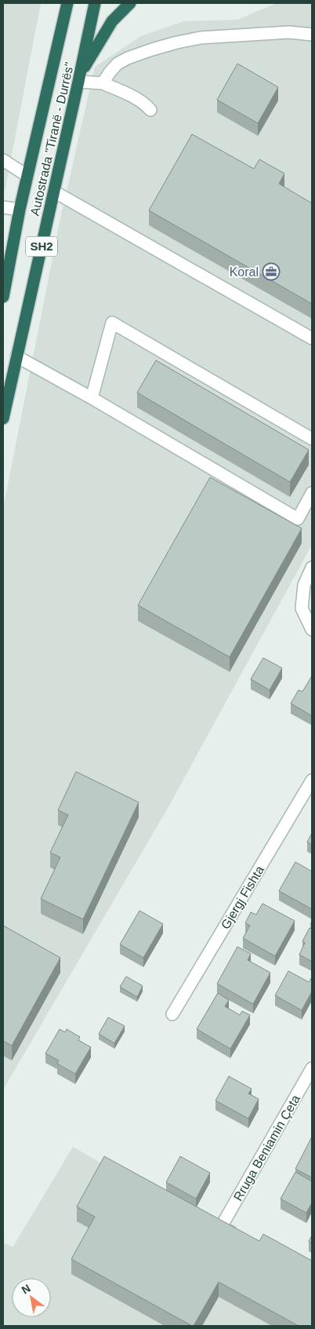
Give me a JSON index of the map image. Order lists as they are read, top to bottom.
{
  "streets": {
    "highway": ["Autostrada \"Tiranë - Durrës\"", "SH2"],
    "street": ["Gjergj Fishta", "Rruga Beniamin Çeta"]
  },
  "places": {
    "office": ["Koral"]
  },
  "north": "top left"
}
